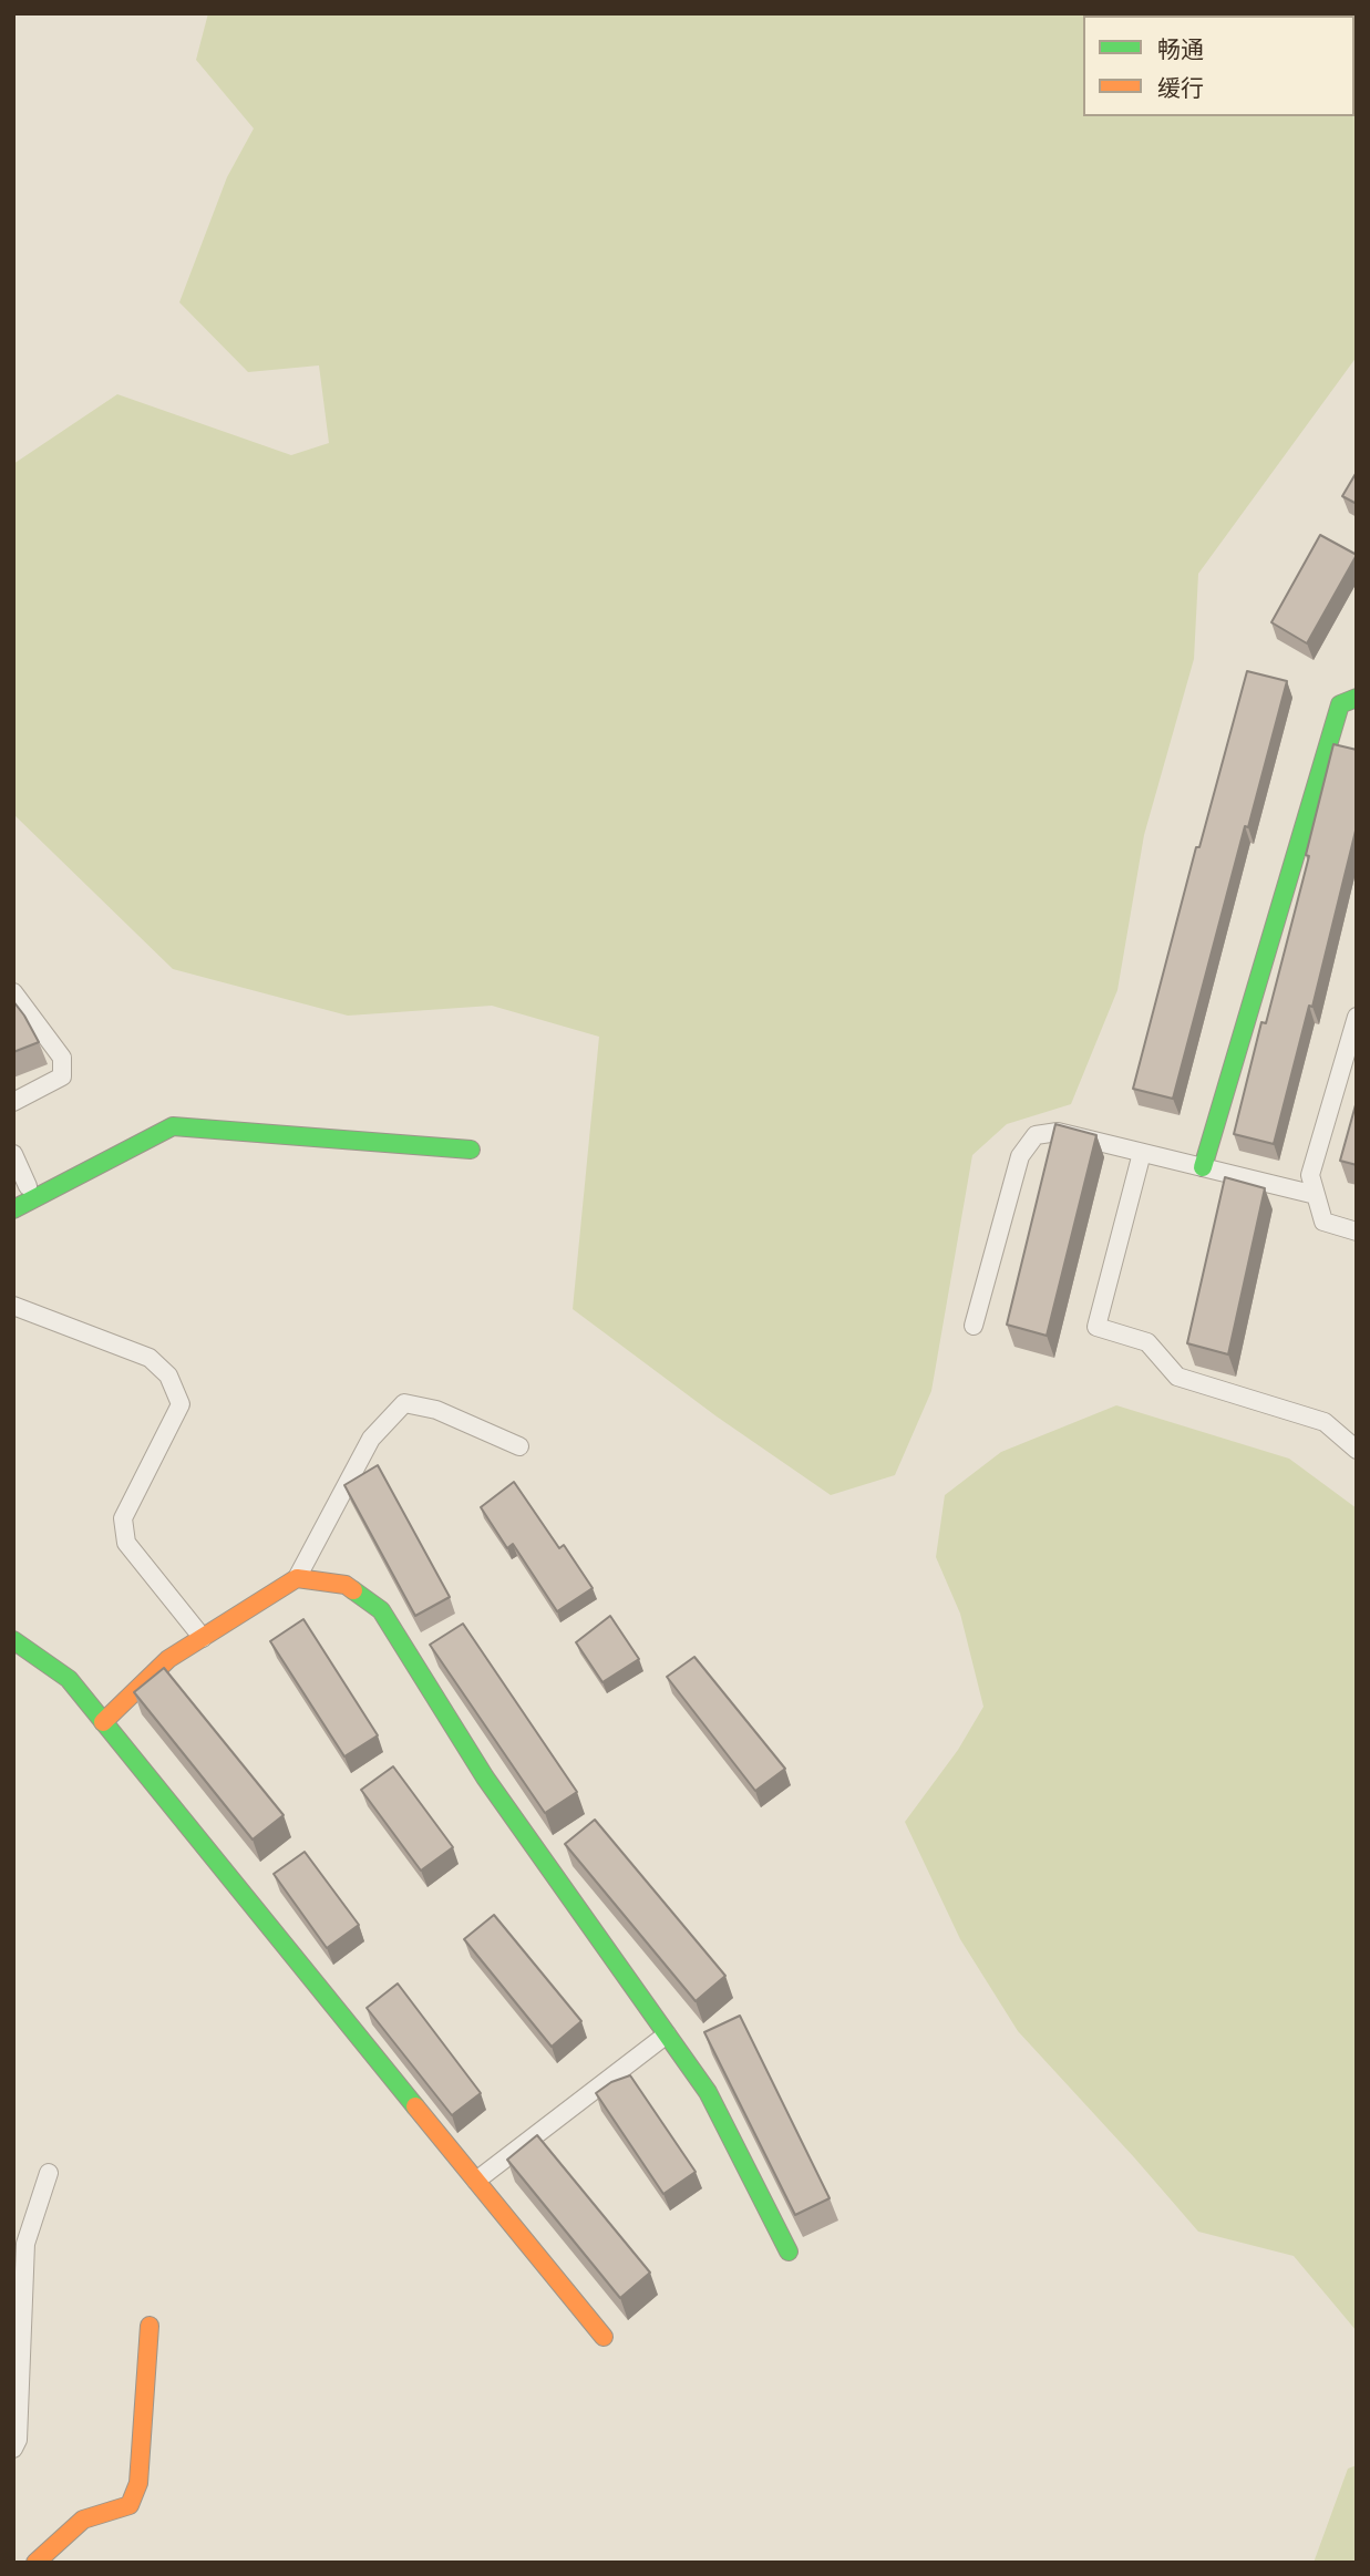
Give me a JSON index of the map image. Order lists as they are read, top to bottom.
{
  "legend": ["畅通", "缓行"]
}
